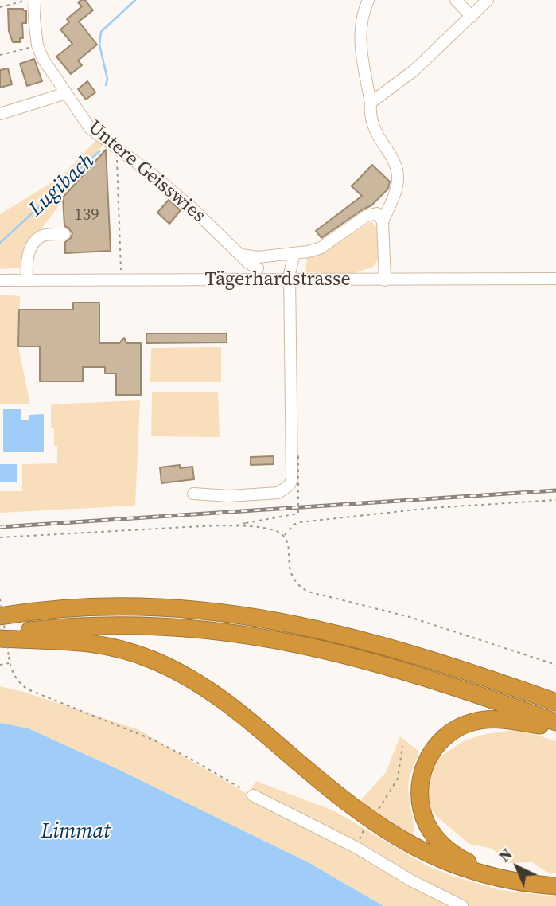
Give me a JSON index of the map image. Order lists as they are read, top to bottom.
{
  "streets": {
    "street": ["Untere Geisswies", "Tägerhardstrasse"]
  },
  "water": ["Lugibach", "Limmat"],
  "house_numbers": ["139"],
  "north": "top left"
}
